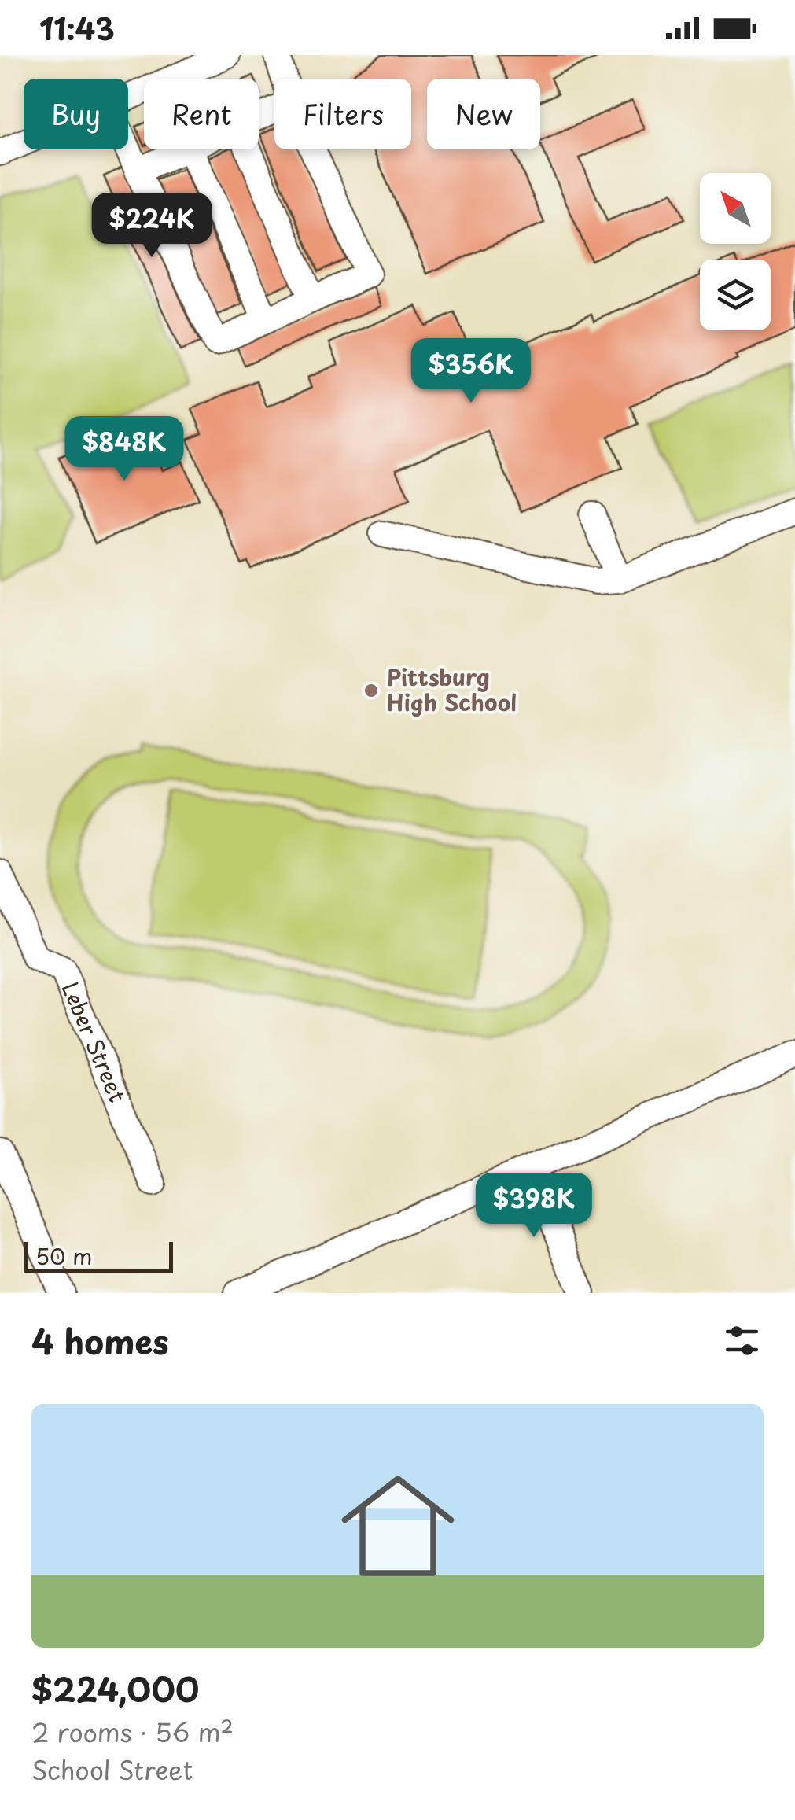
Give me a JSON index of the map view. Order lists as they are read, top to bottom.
{
  "streets": {
    "street": ["Leber Street"]
  },
  "places": ["Pittsburg High School"],
  "scale_bar": "50 m",
  "north": "top left",
  "page": {
    "status": "11:43",
    "chip": [
      "Buy",
      "Rent",
      "Filters",
      "New"
    ],
    "price": [
      "$224K",
      "$356K",
      "$848K",
      "$398K"
    ],
    "scale": "50 m",
    "heading": "4 homes",
    "list": [
      {
        "name": "$224,000",
        "note": "2 rooms · 56 m² · School Street"
      }
    ]
  }
}
